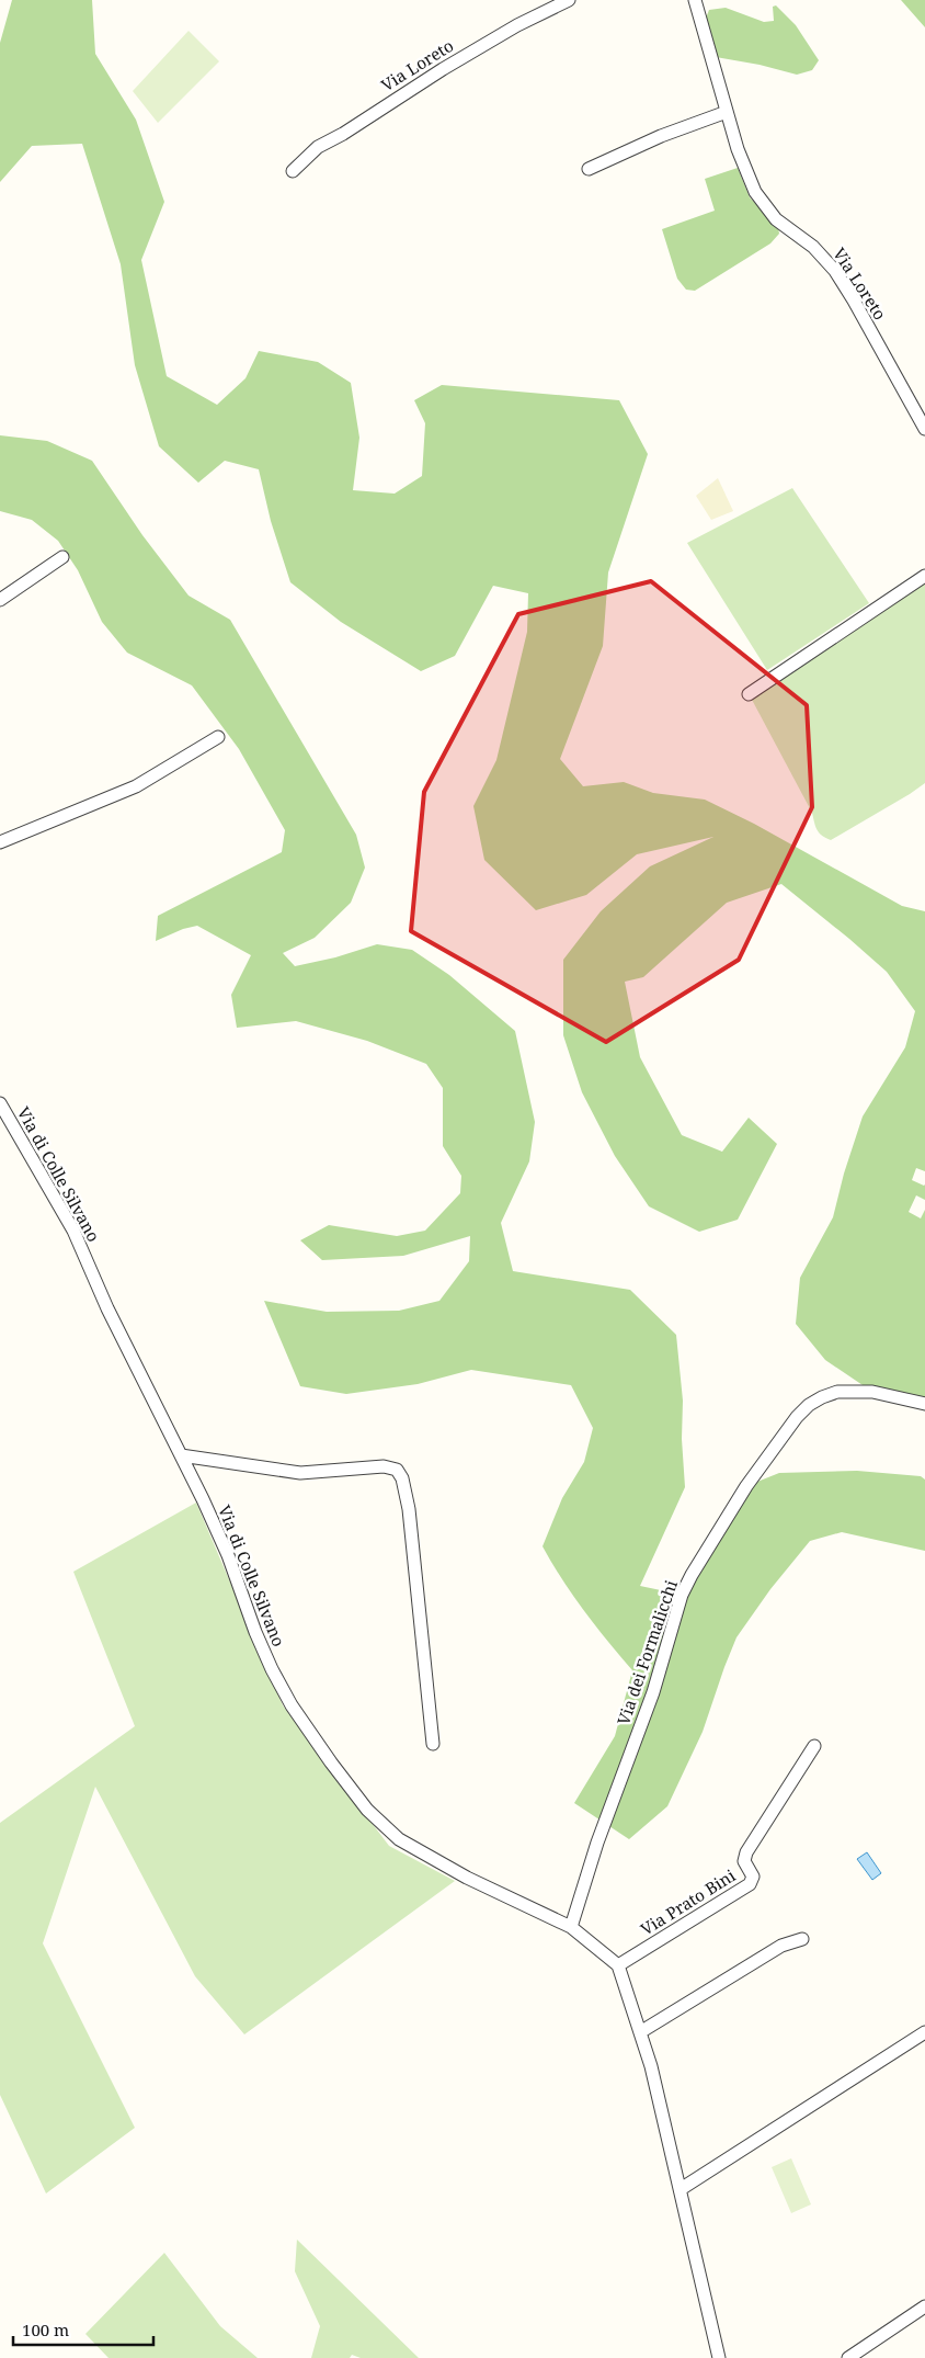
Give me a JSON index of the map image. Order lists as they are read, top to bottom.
{
  "streets": {
    "street": [
      "Via Loreto",
      "Via di Colle Silvano",
      "Via dei Formalicchi",
      "Via Prato Bini"
    ]
  },
  "crossings": [
    ["Via di Colle Silvano", "Via dei Formalicchi"]
  ],
  "scale_bar": "100 m"
}
